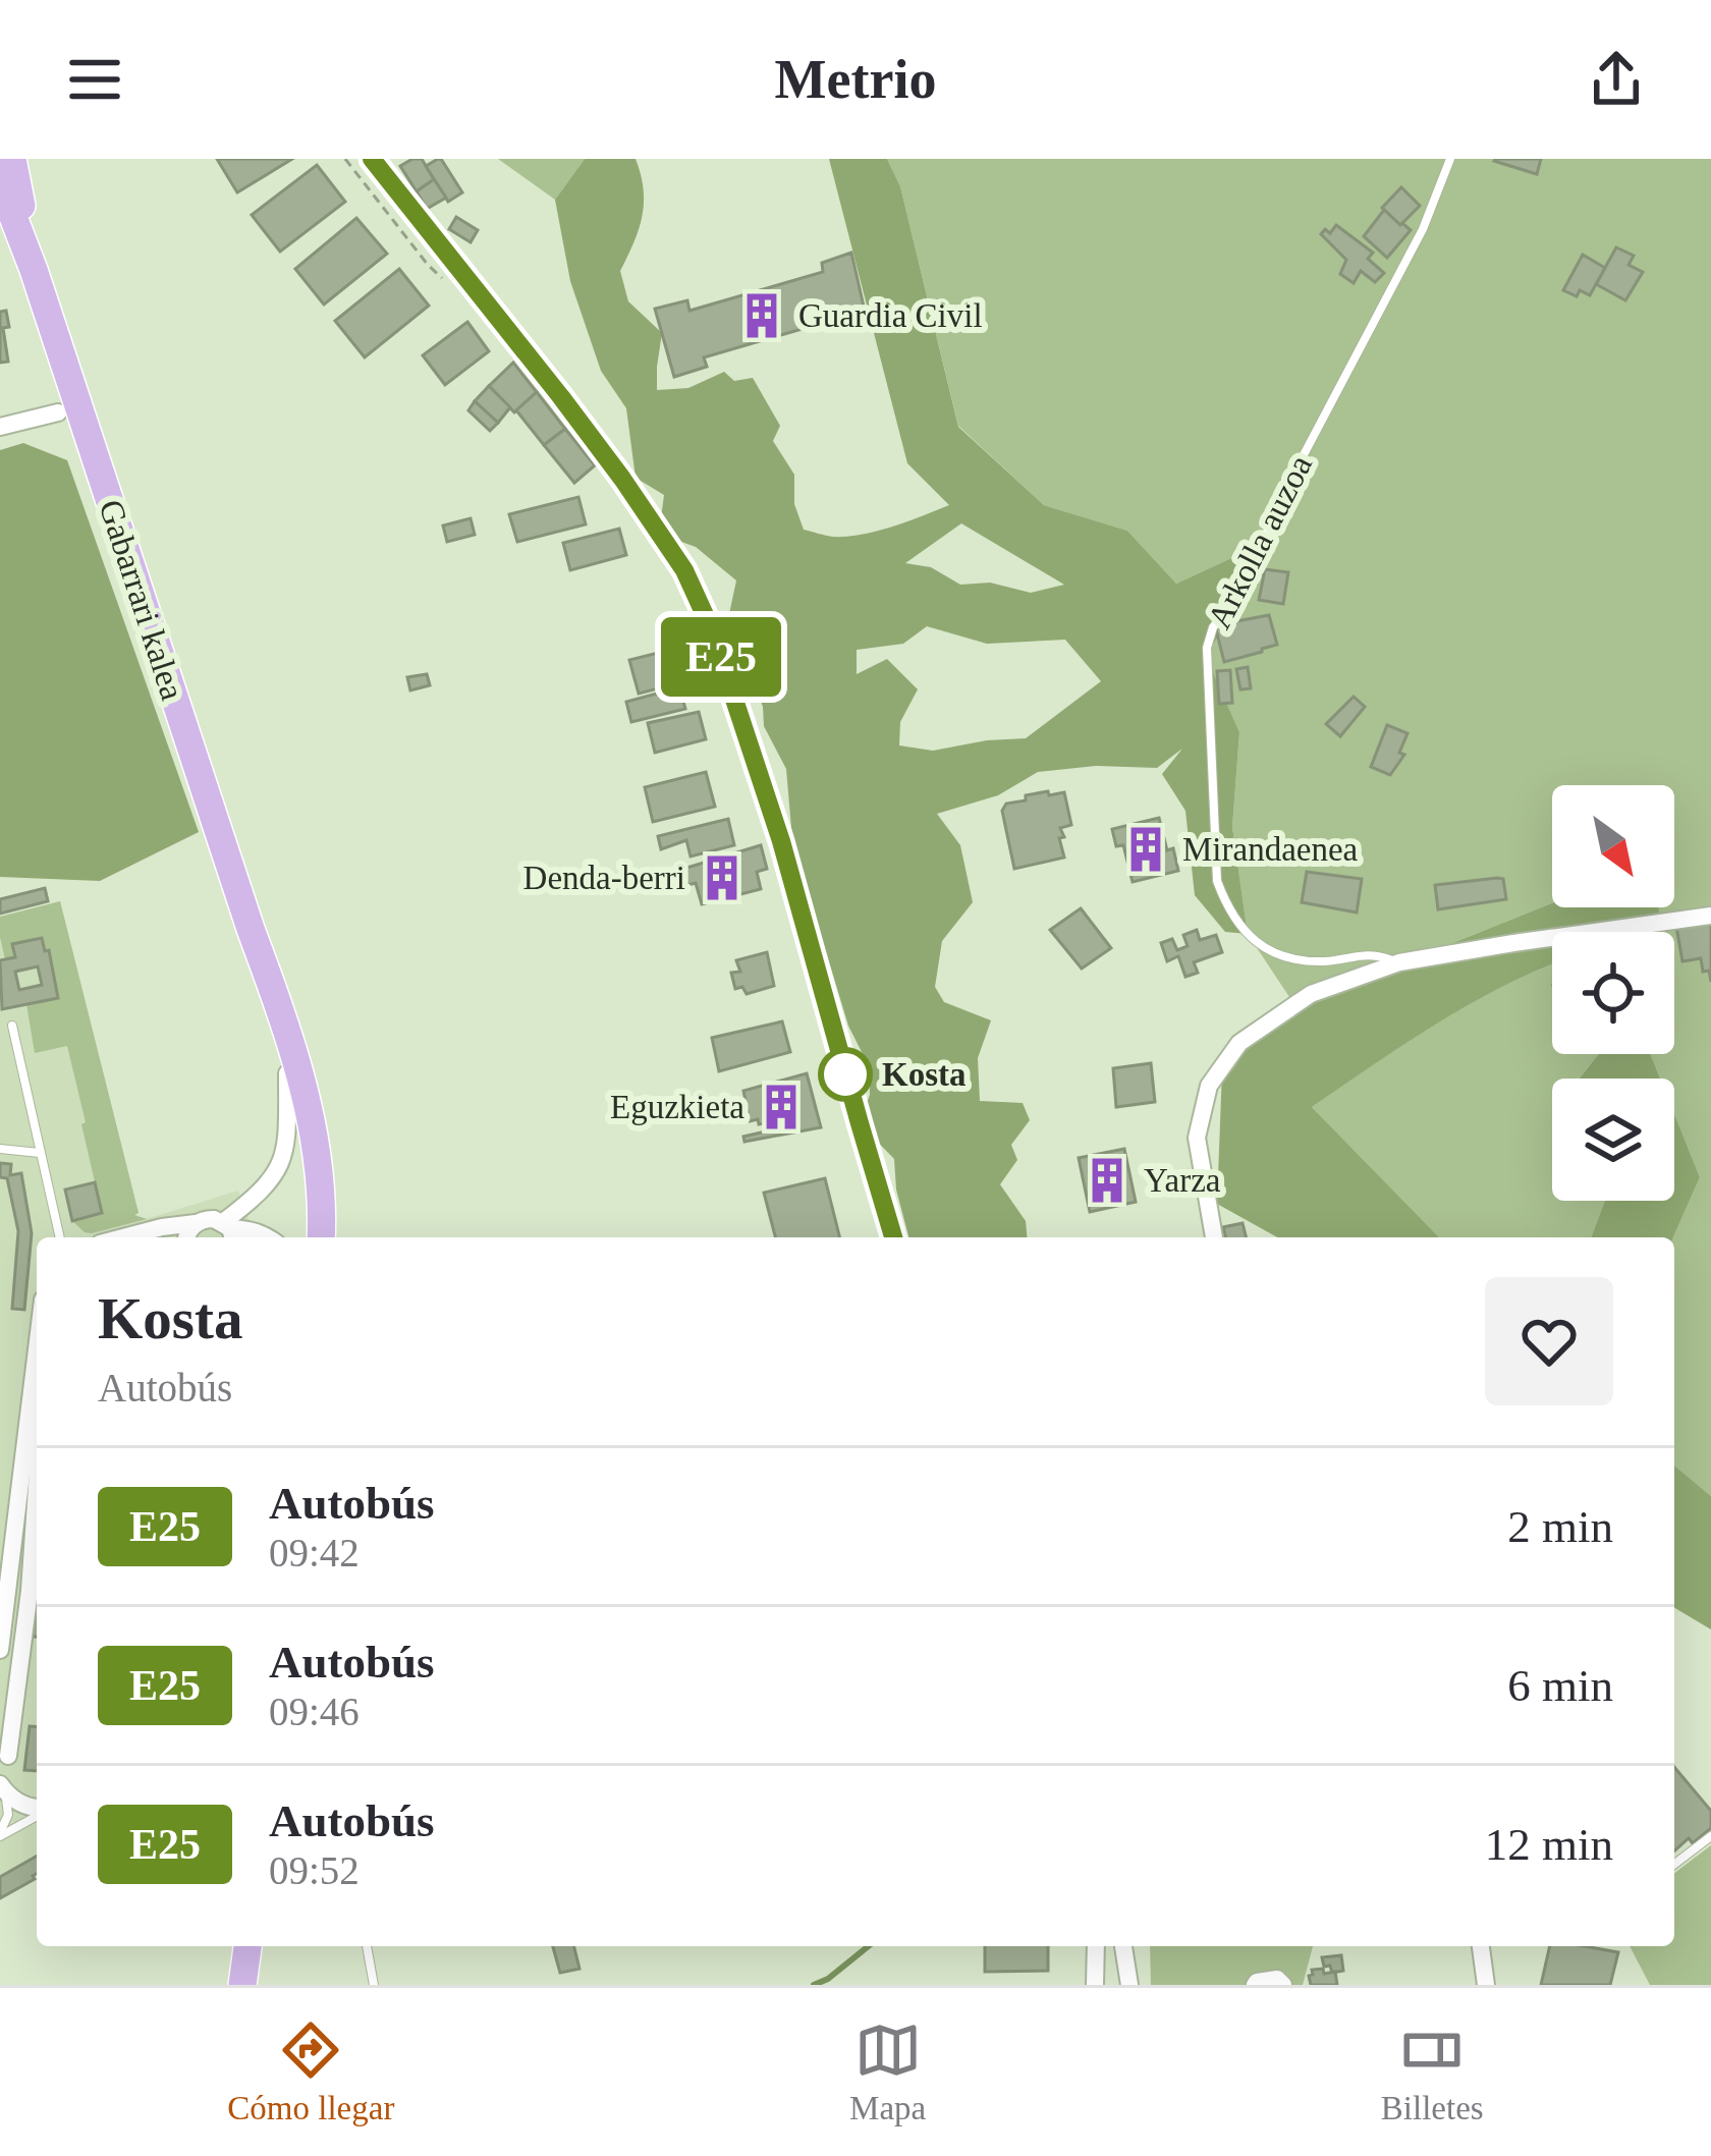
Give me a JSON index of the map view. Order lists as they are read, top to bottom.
{
  "streets": {
    "main road": ["Gabarrari kalea"],
    "street": ["Arkolla auzoa"]
  },
  "places": {
    "building": [
      "Guardia Civil",
      "Mirandaenea",
      "Denda-berri",
      "Eguzkieta",
      "Yarza"
    ],
    "other": ["Kosta"]
  },
  "lines": ["bus line E25"],
  "north": "bottom right",
  "page": {
    "header": "Metrio",
    "on_map": "E25",
    "heading": ["Kosta", "Autobús"],
    "list": [
      {
        "mark": "E25",
        "name": "Autobús",
        "note": "09:42",
        "value": "2 min"
      },
      {
        "mark": "E25",
        "name": "Autobús",
        "note": "09:46",
        "value": "6 min"
      },
      {
        "mark": "E25",
        "name": "Autobús",
        "note": "09:52",
        "value": "12 min"
      }
    ],
    "tabs": ["Cómo llegar", "Mapa", "Billetes"]
  }
}
